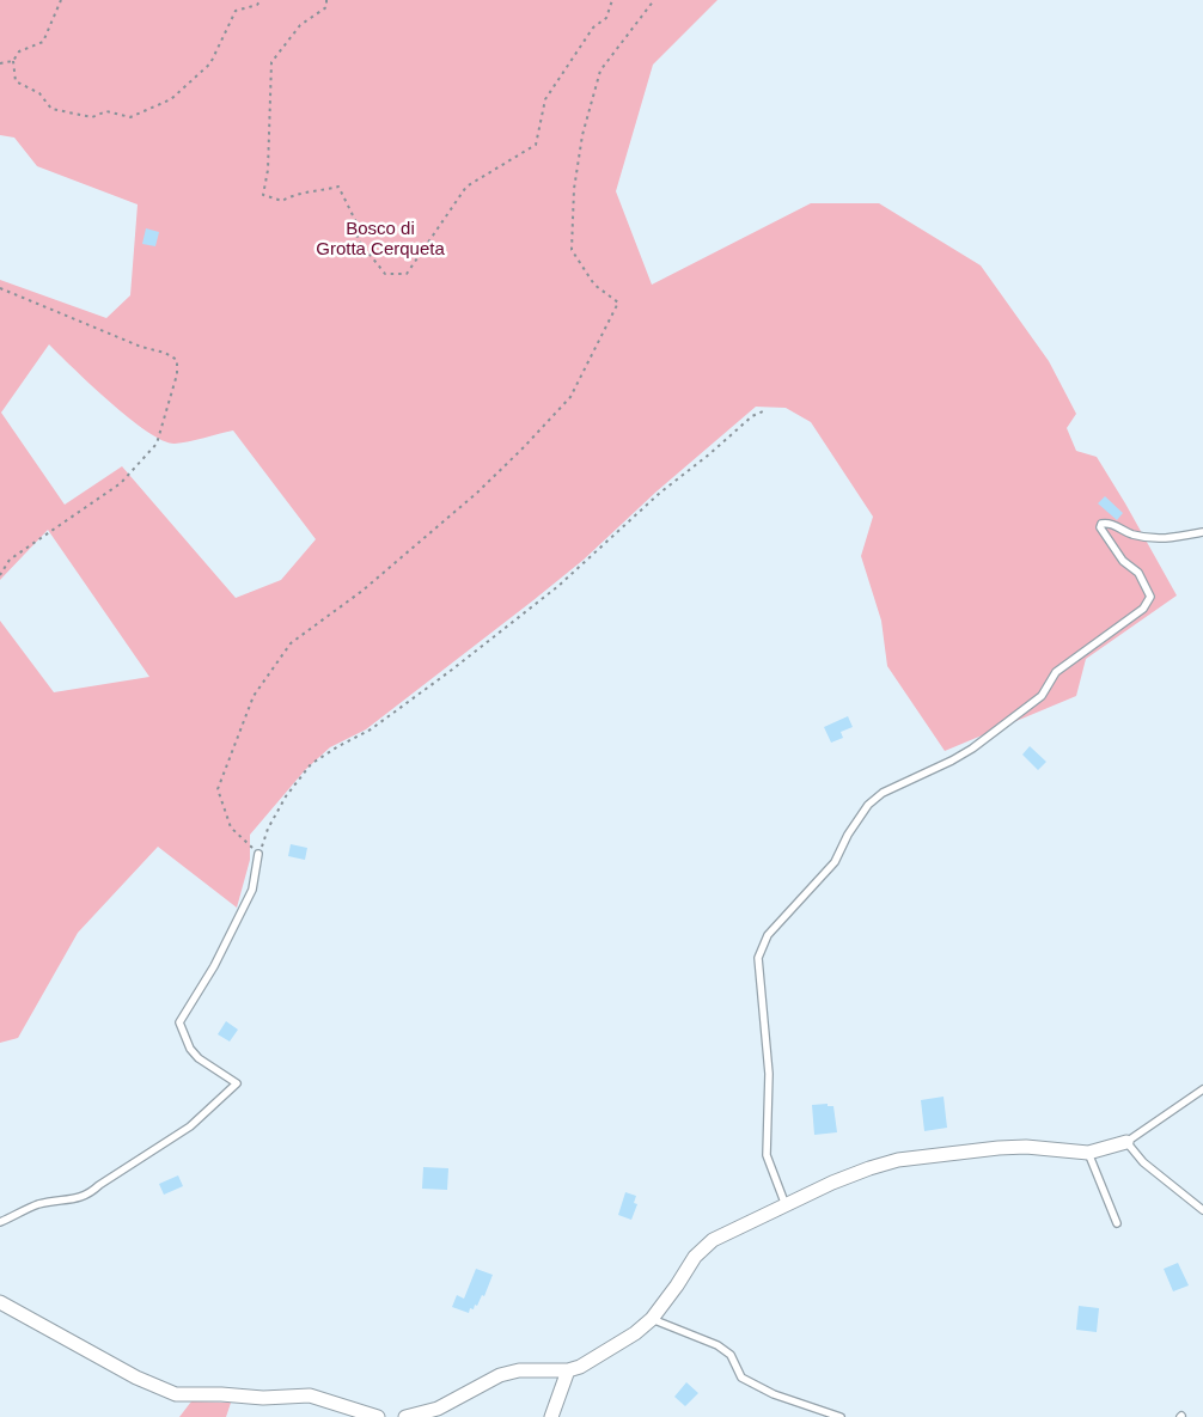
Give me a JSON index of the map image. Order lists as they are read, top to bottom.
{
  "parks": ["Bosco di Grotta Cerqueta"]
}
